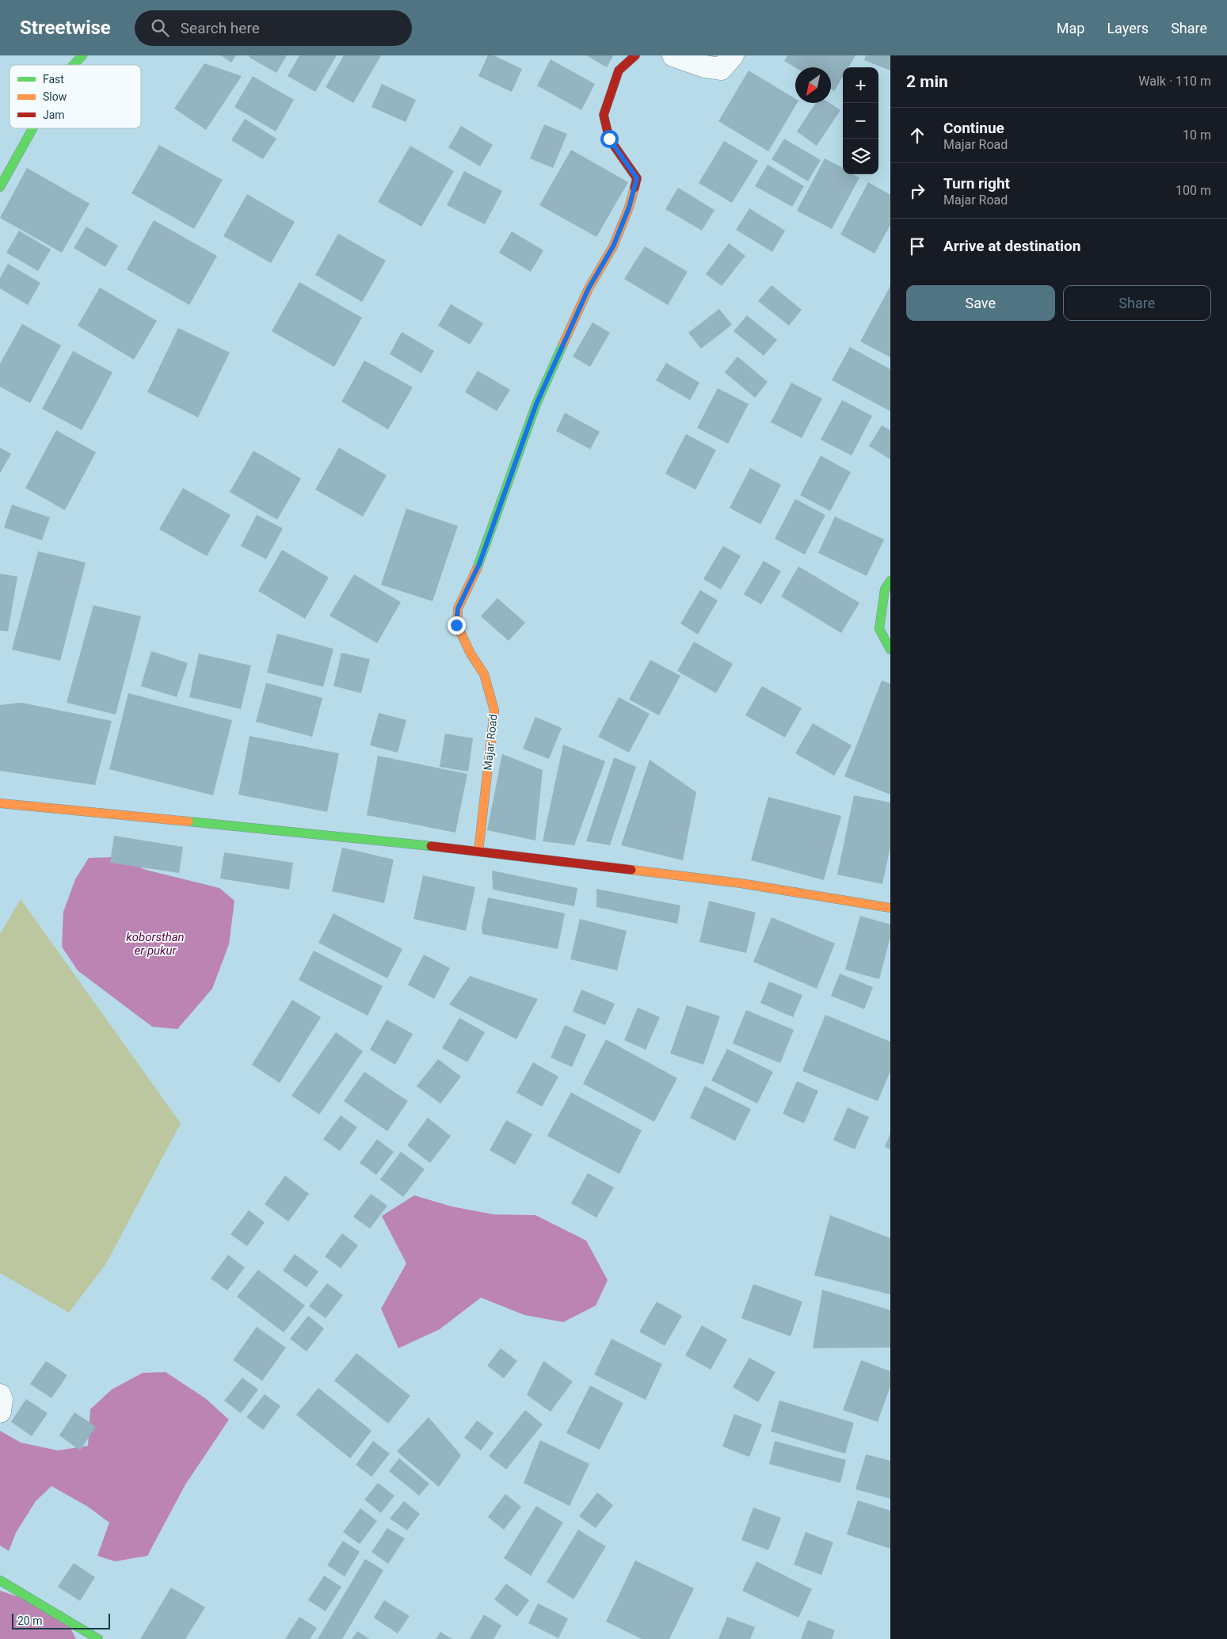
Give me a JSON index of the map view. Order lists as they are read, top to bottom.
{
  "streets": {
    "street": ["Majar Road"]
  },
  "water": ["koborsthan er pukur"],
  "legend": ["Fast", "Slow", "Jam"],
  "scale_bar": "20 m",
  "north": "bottom left",
  "page": {
    "header": "Streetwise",
    "search": "Search here",
    "nav": ["Map", "Layers", "Share"],
    "heading": ["2 min", "Walk · 110 m"],
    "map_buttons": ["+", "−"],
    "list": [
      ["Continue", "Majar Road", "10 m"],
      ["Turn right", "Majar Road", "100 m"],
      "Arrive at destination"
    ],
    "buttons": ["Save", "Share"],
    "scale": "20 m"
  }
}
